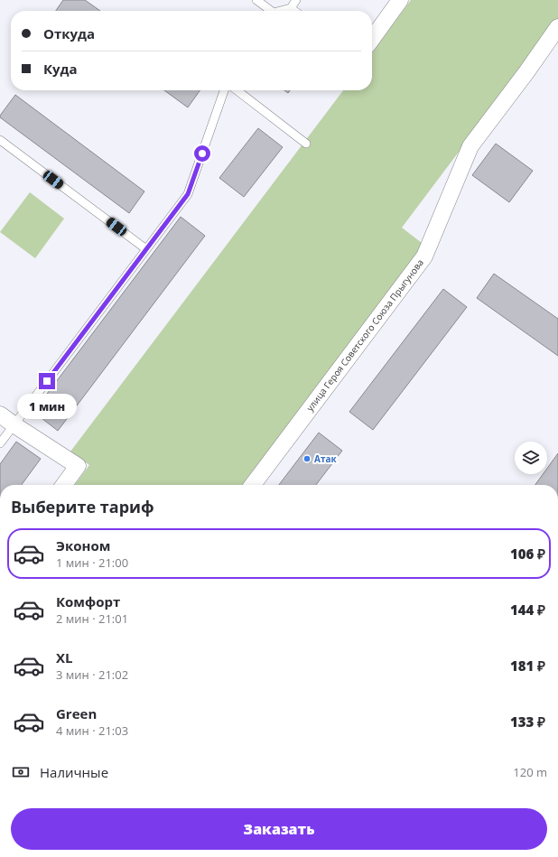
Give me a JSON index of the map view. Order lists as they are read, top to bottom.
{
  "streets": {
    "street": ["улица Героя Советского Союза Прыгунова"]
  },
  "places": ["Атак"],
  "page": {
    "banner": ["Откуда", "Куда"],
    "bubble": "1 мин",
    "heading": "Выберите тариф",
    "list": [
      {
        "name": "Эконом",
        "note": "1 мин · 21:00",
        "value": "106 ₽"
      },
      {
        "name": "Комфорт",
        "note": "2 мин · 21:01",
        "value": "144 ₽"
      },
      {
        "name": "XL",
        "note": "3 мин · 21:02",
        "value": "181 ₽"
      },
      {
        "name": "Green",
        "note": "4 мин · 21:03",
        "value": "133 ₽"
      }
    ],
    "pay": ["Наличные", "120 m"],
    "buttons": "Заказать"
  }
}
